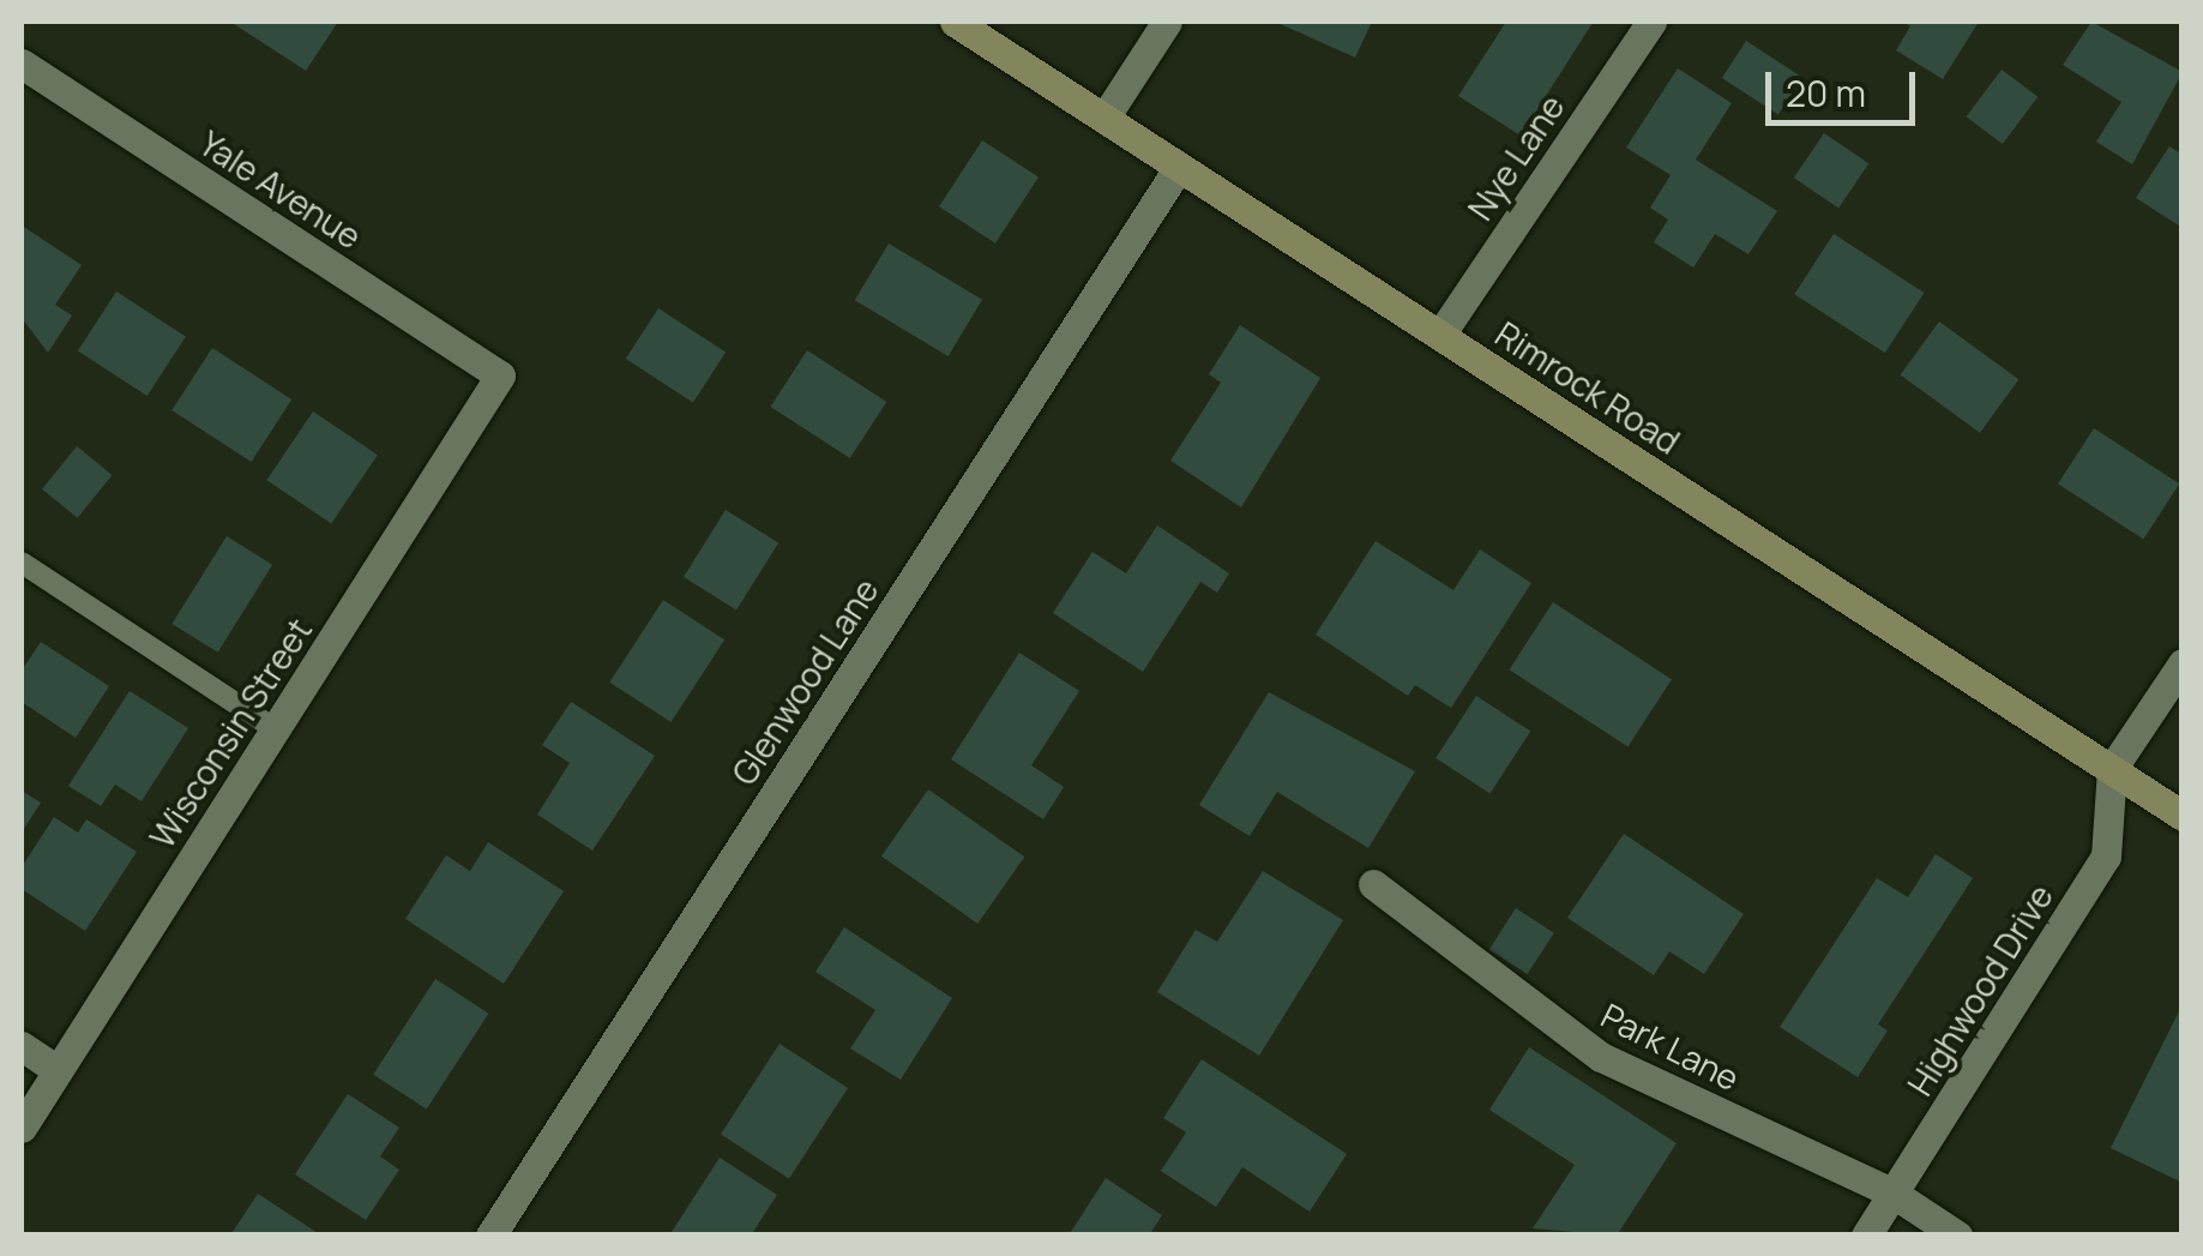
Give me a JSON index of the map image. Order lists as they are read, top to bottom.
{
  "streets": {
    "main road": ["Rimrock Road"],
    "street": [
      "Nye Lane",
      "Yale Avenue",
      "Glenwood Lane",
      "Wisconsin Street",
      "Highwood Drive",
      "Park Lane"
    ]
  },
  "crossings": [
    ["Nye Lane", "Rimrock Road"],
    ["Yale Avenue", "Wisconsin Street"],
    ["Rimrock Road", "Glenwood Lane"],
    ["Rimrock Road", "Highwood Drive"],
    ["Highwood Drive", "Park Lane"]
  ],
  "scale_bar": "20 m"
}
